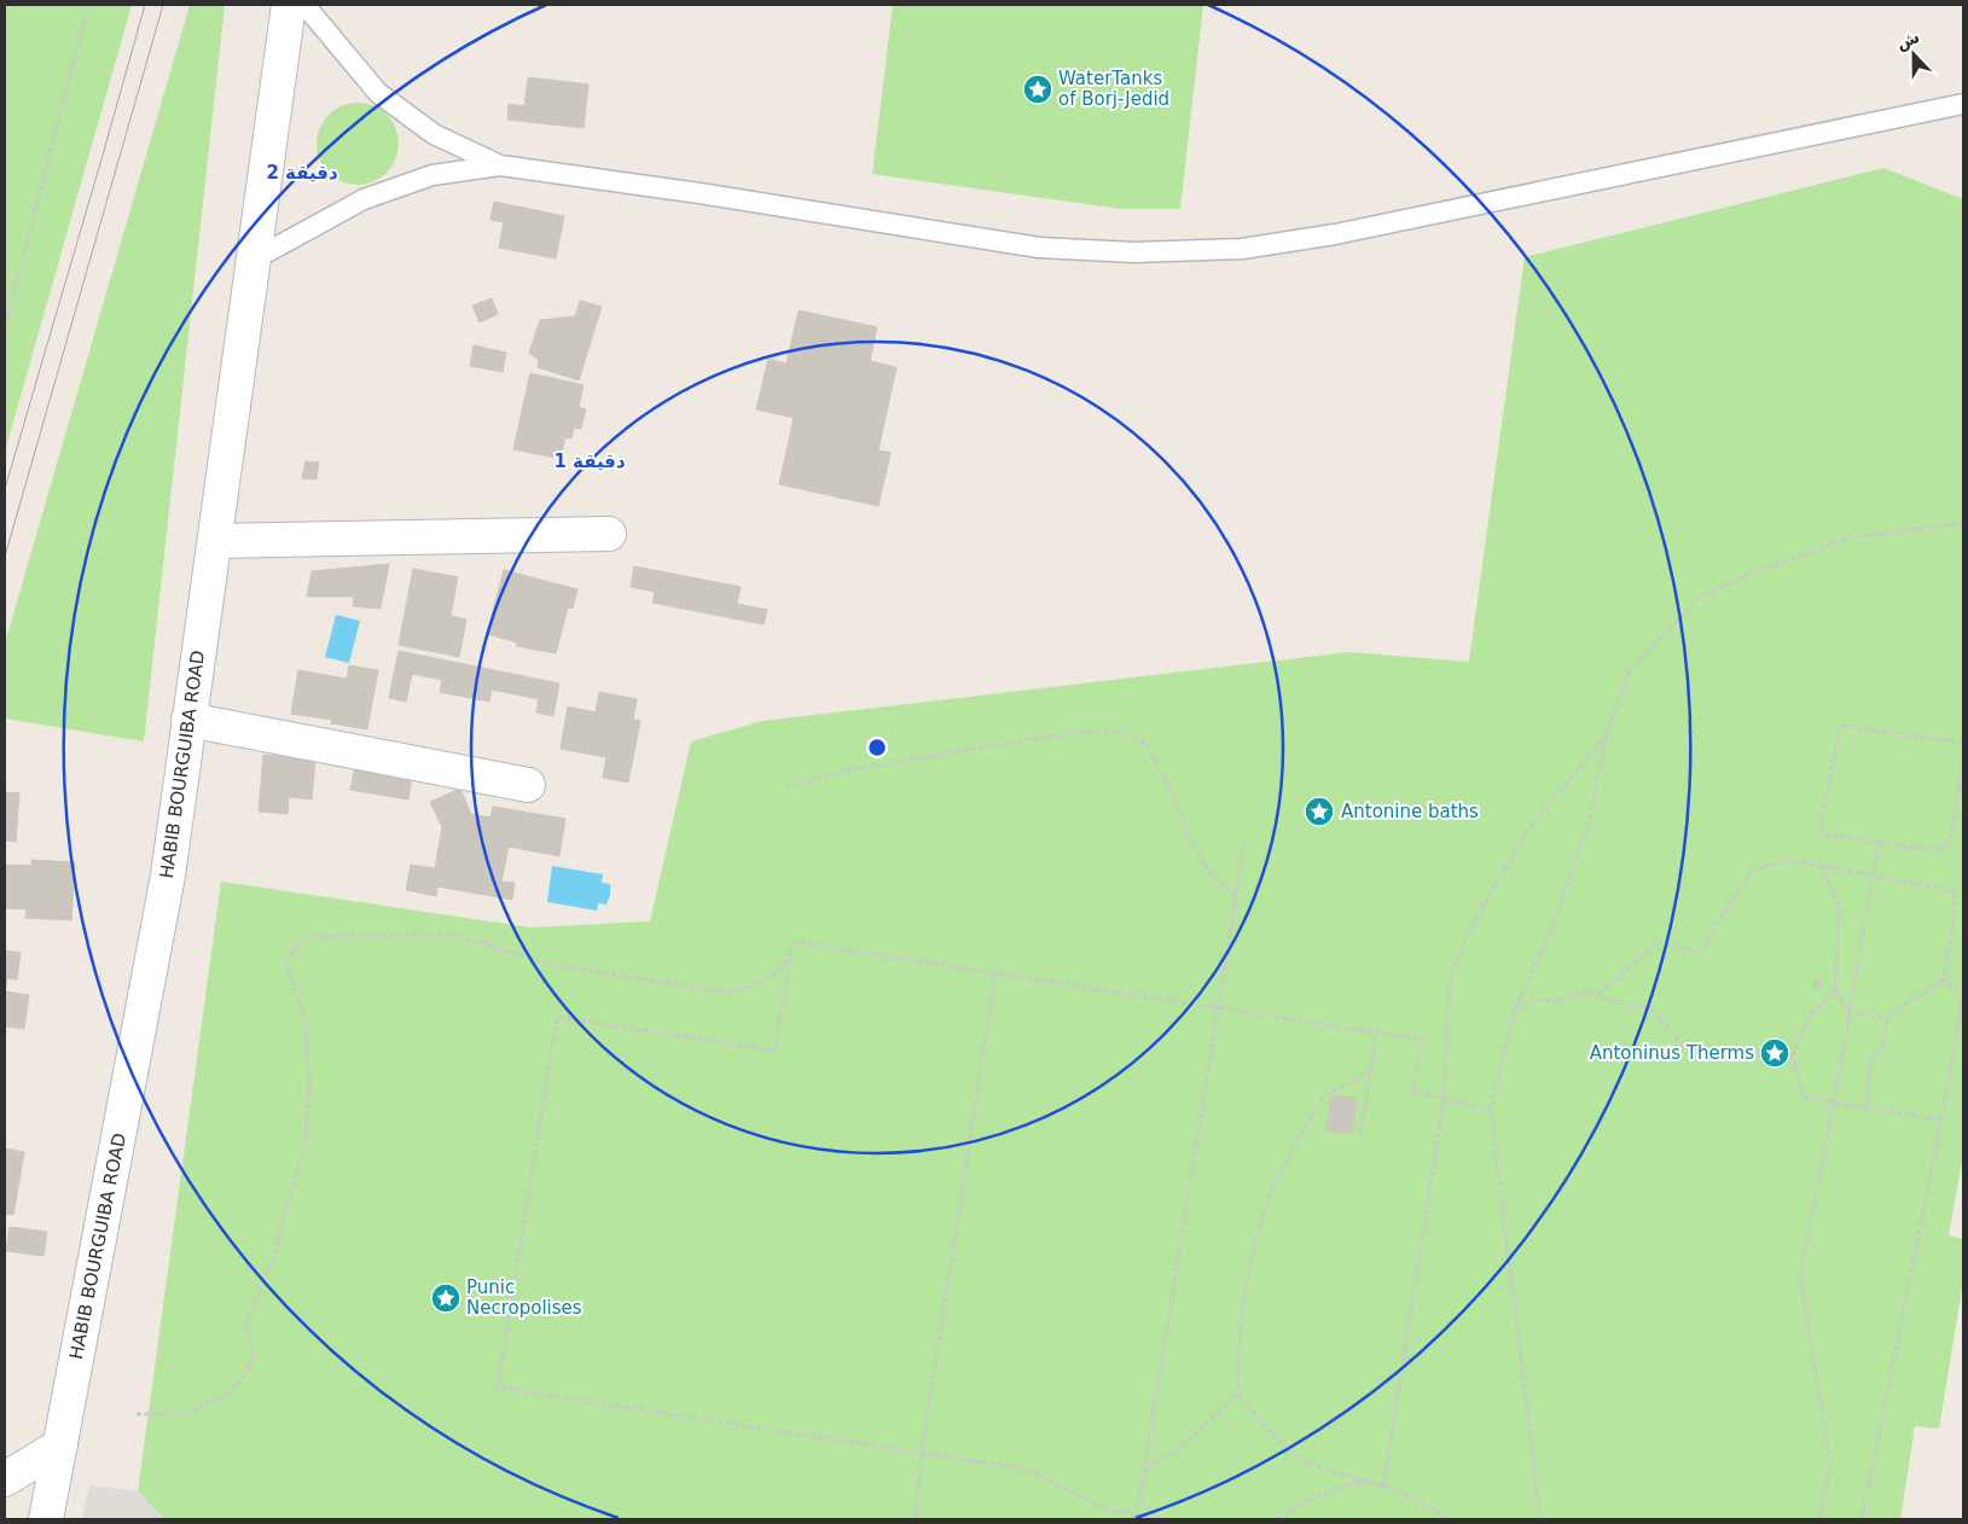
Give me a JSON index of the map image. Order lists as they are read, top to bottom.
{
  "streets": {
    "main road": ["HABIB BOURGUIBA ROAD"]
  },
  "places": {
    "place": [
      "WaterTanks of Borj-Jedid",
      "Antonine baths",
      "Antoninus Therms",
      "Punic Necropolises"
    ]
  },
  "north": "top",
  "rings": ["2 دقيقة", "1 دقيقة"]
}
